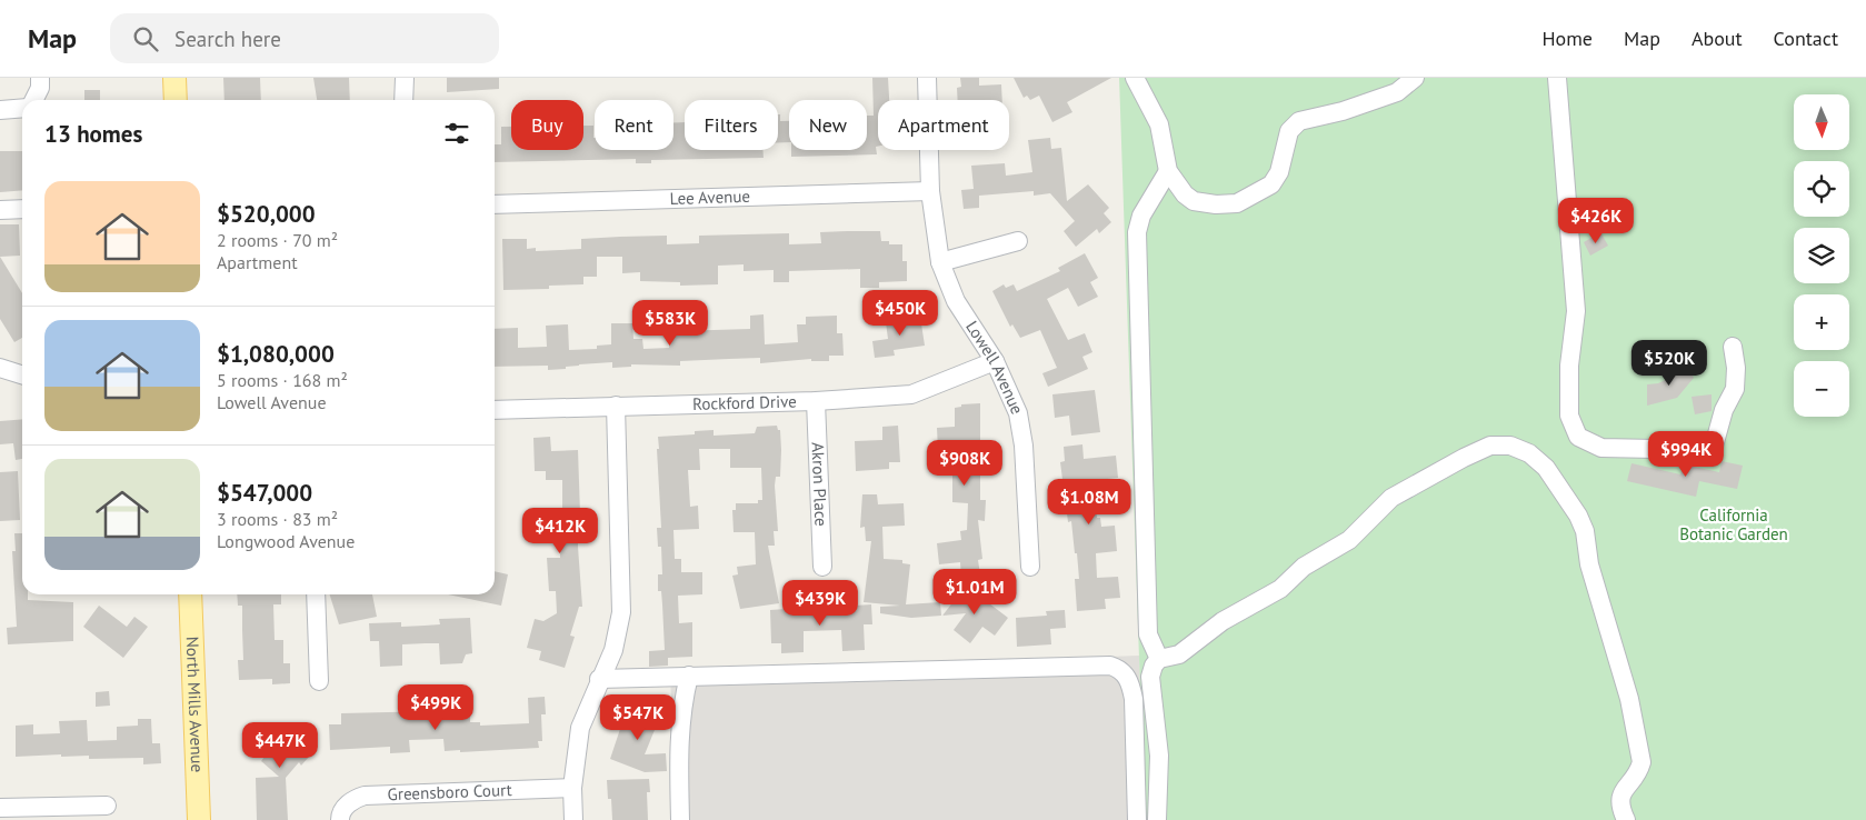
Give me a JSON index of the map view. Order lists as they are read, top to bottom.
{
  "streets": {
    "main road": ["North Mills Avenue"],
    "street": [
      "Lee Avenue",
      "Lowell Avenue",
      "Rockford Drive",
      "Akron Place",
      "Greensboro Court"
    ]
  },
  "crossings": [
    ["Lee Avenue", "Lowell Avenue"],
    ["Lowell Avenue", "Rockford Drive"],
    ["Rockford Drive", "Akron Place"]
  ],
  "parks": ["California Botanic Garden"],
  "north": "bottom",
  "page": {
    "header": "Map",
    "search": "Search here",
    "nav": [
      "Home",
      "Map",
      "About",
      "Contact"
    ],
    "map_buttons": ["+", "−"],
    "chip": [
      "Buy",
      "Rent",
      "Filters",
      "New",
      "Apartment"
    ],
    "heading": "13 homes",
    "list": [
      {
        "name": "$520,000",
        "note": "2 rooms · 70 m² · Apartment"
      },
      {
        "name": "$1,080,000",
        "note": "5 rooms · 168 m² · Lowell Avenue"
      },
      {
        "name": "$547,000",
        "note": "3 rooms · 83 m² · Longwood Avenue"
      }
    ],
    "price": [
      "$426K",
      "$450K",
      "$583K",
      "$520K",
      "$994K",
      "$908K",
      "$1.08M",
      "$412K",
      "$1.01M",
      "$439K",
      "$499K",
      "$547K",
      "$447K"
    ]
  }
}
